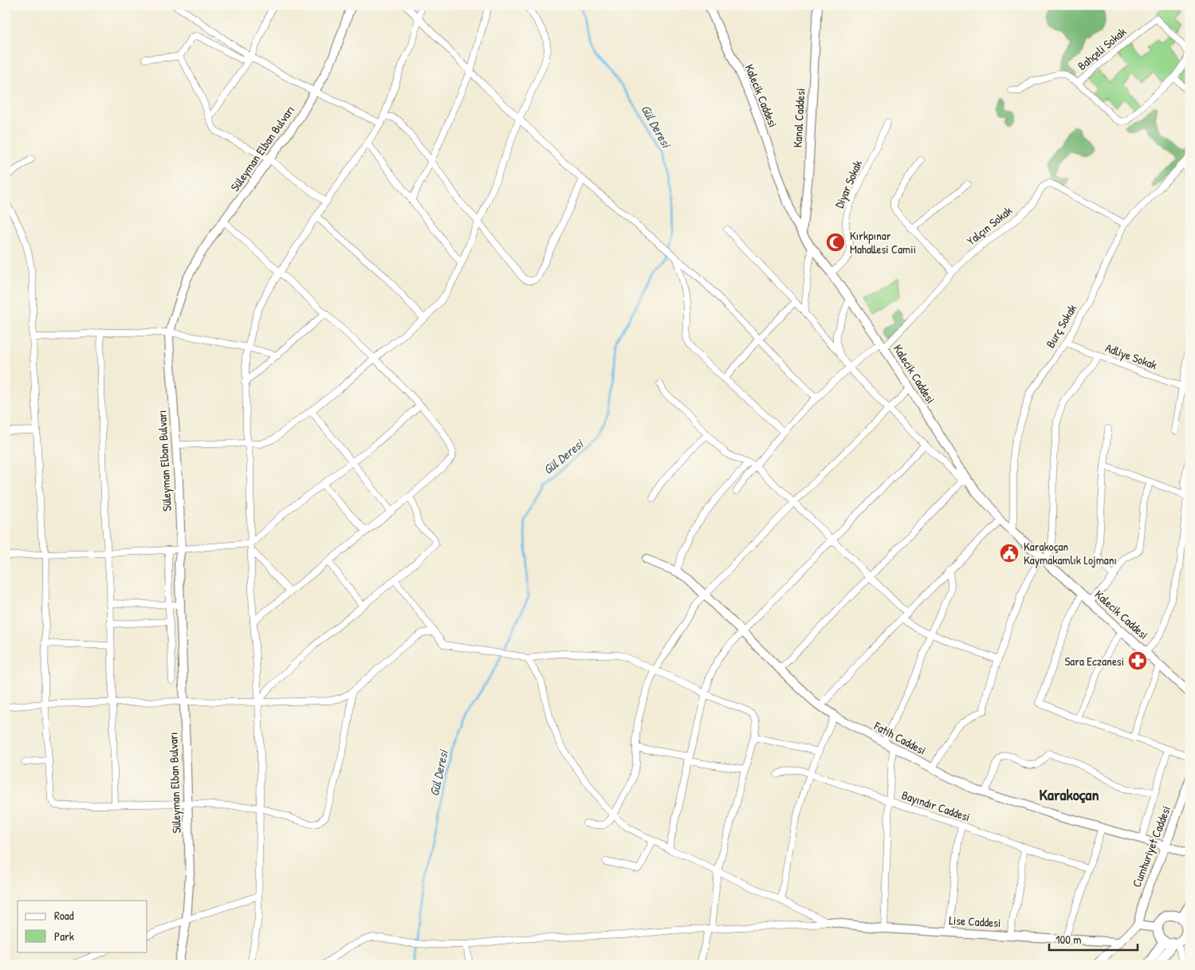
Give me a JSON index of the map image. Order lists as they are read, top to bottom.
{
  "streets": {
    "street": [
      "Bahçeli Sokak",
      "Kalecik Caddesi",
      "Kanal Caddesi",
      "Süleyman Elban Bulvarı",
      "Diyar Sokak",
      "Yalçın Sokak",
      "Burç Sokak",
      "Adliye Sokak",
      "Fatih Caddesi",
      "Bayındır Caddesi",
      "Cumhuriyet Caddesi",
      "Lise Caddesi"
    ]
  },
  "crossings": [
    ["Kalecik Caddesi", "Kanal Caddesi"],
    ["Kalecik Caddesi", "Diyar Sokak"],
    ["Kalecik Caddesi", "Yalçın Sokak"],
    ["Kalecik Caddesi", "Burç Sokak"],
    ["Yalçın Sokak", "Burç Sokak"],
    ["Burç Sokak", "Adliye Sokak"],
    ["Fatih Caddesi", "Cumhuriyet Caddesi"]
  ],
  "districts": ["Karakoçan"],
  "water": ["Gül Deresi"],
  "places": {
    "mosque": ["Kırkpınar Mahallesi Camii"],
    "public building": ["Karakoçan Kaymakamlık Lojmanı"],
    "pharmacy": ["Sara Eczanesi"]
  },
  "legend": ["Road", "Park"],
  "scale_bar": "100 m"
}
